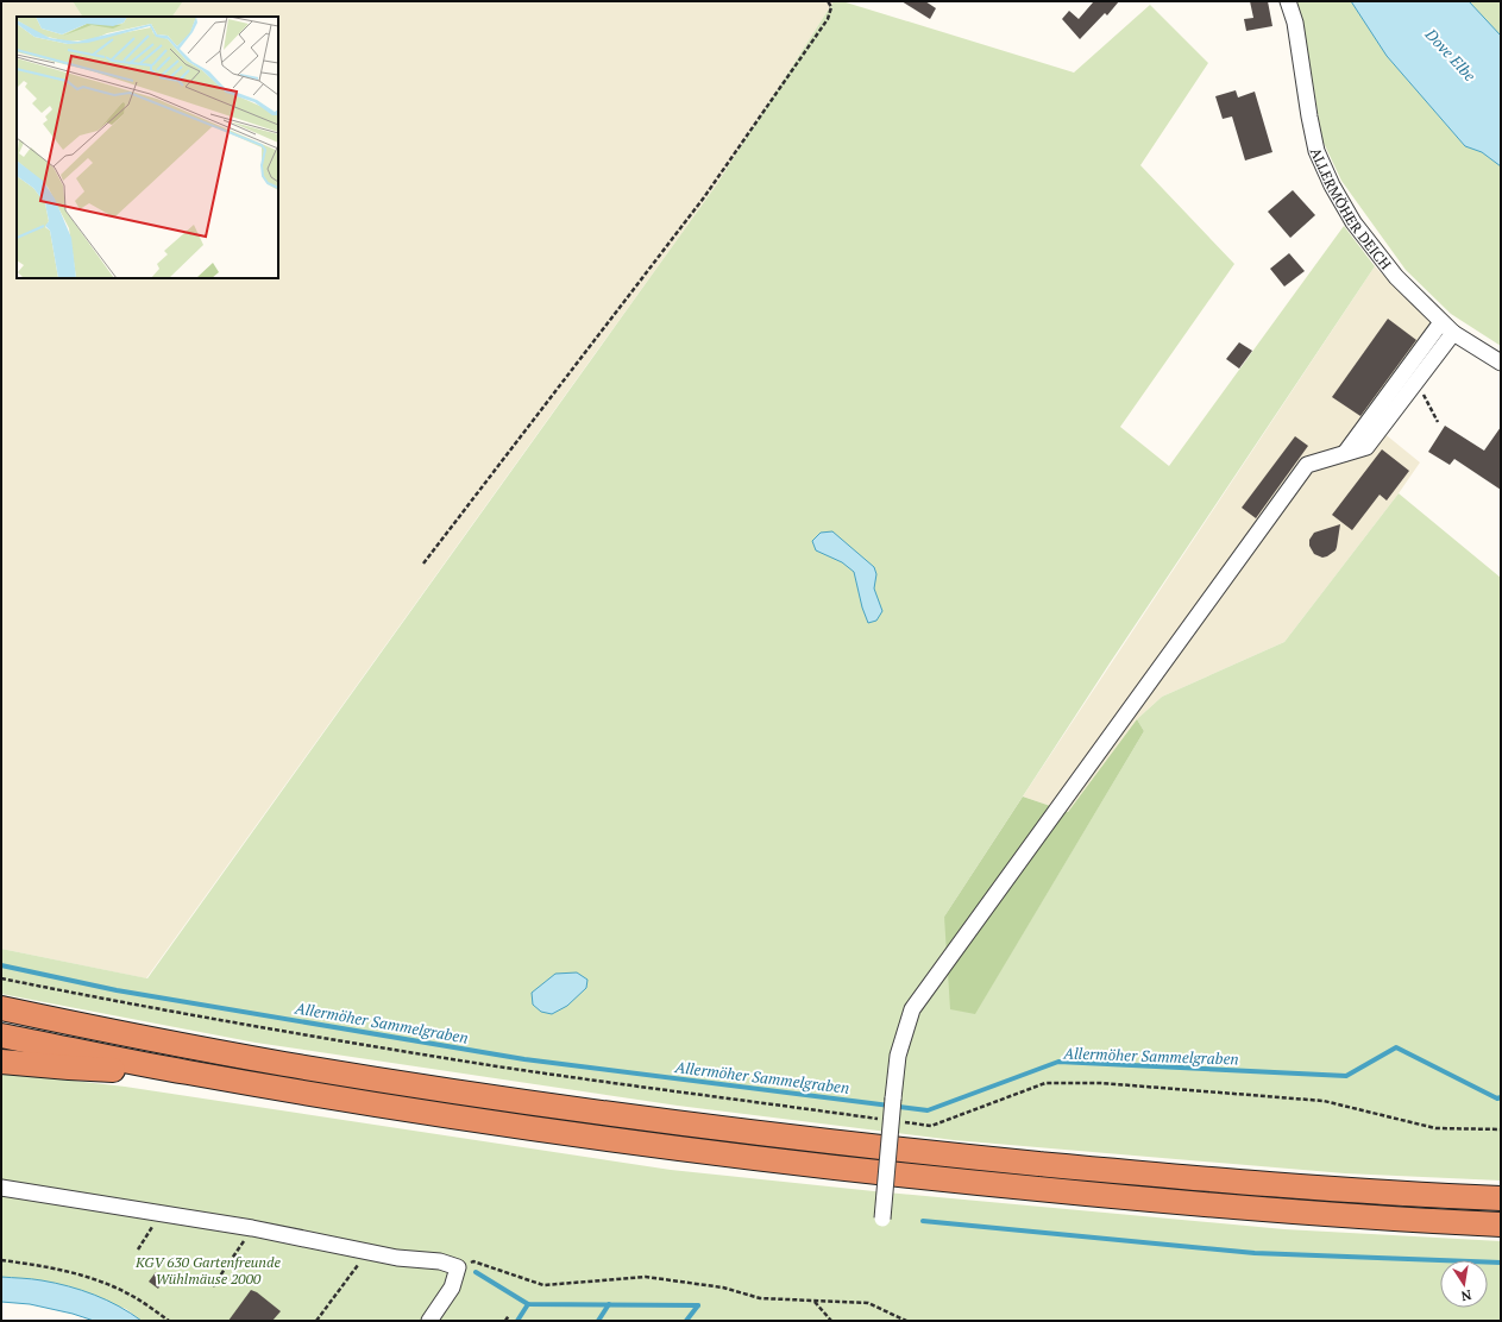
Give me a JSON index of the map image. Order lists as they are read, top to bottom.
{
  "streets": {
    "street": ["ALLERMÖHER DEICH"]
  },
  "water": ["Dove Elbe", "Allermöher Sammelgraben"],
  "parks": ["KGV 630 Gartenfreunde Wühlmäuse 2000"],
  "north": "bottom"
}
